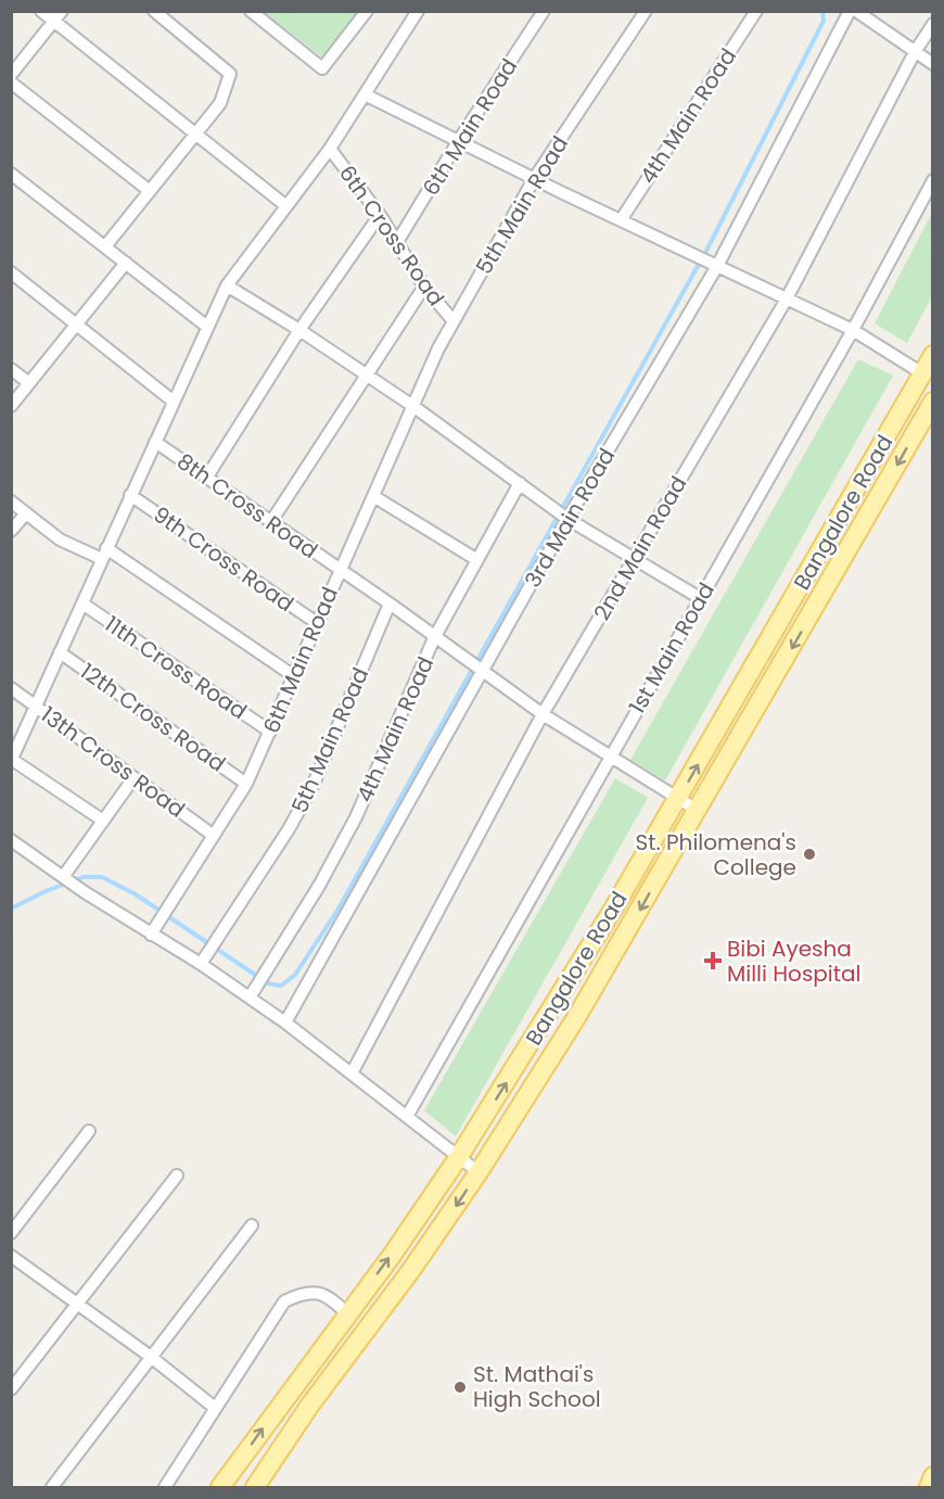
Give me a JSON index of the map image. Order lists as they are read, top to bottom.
{
  "streets": {
    "main road": ["Bangalore Road"],
    "street": [
      "4th Main Road",
      "6th Main Road",
      "5th Main Road",
      "6th Cross Road",
      "8th Cross Road",
      "3rd Main Road",
      "2nd Main Road",
      "9th Cross Road",
      "1st Main Road",
      "11th Cross Road",
      "12th Cross Road",
      "13th Cross Road"
    ]
  },
  "crossings": [
    ["4th Main Road", "8th Cross Road"],
    ["6th Main Road", "5th Main Road"],
    ["6th Main Road", "6th Cross Road"],
    ["6th Main Road", "8th Cross Road"],
    ["6th Main Road", "9th Cross Road"],
    ["6th Main Road", "11th Cross Road"],
    ["6th Main Road", "12th Cross Road"],
    ["6th Main Road", "13th Cross Road"],
    ["5th Main Road", "6th Cross Road"],
    ["5th Main Road", "8th Cross Road"],
    ["8th Cross Road", "3rd Main Road"]
  ],
  "places": {
    "other": ["St. Philomena's College", "St. Mathai's High School"],
    "health": ["Bibi Ayesha Milli Hospital"]
  }
}
